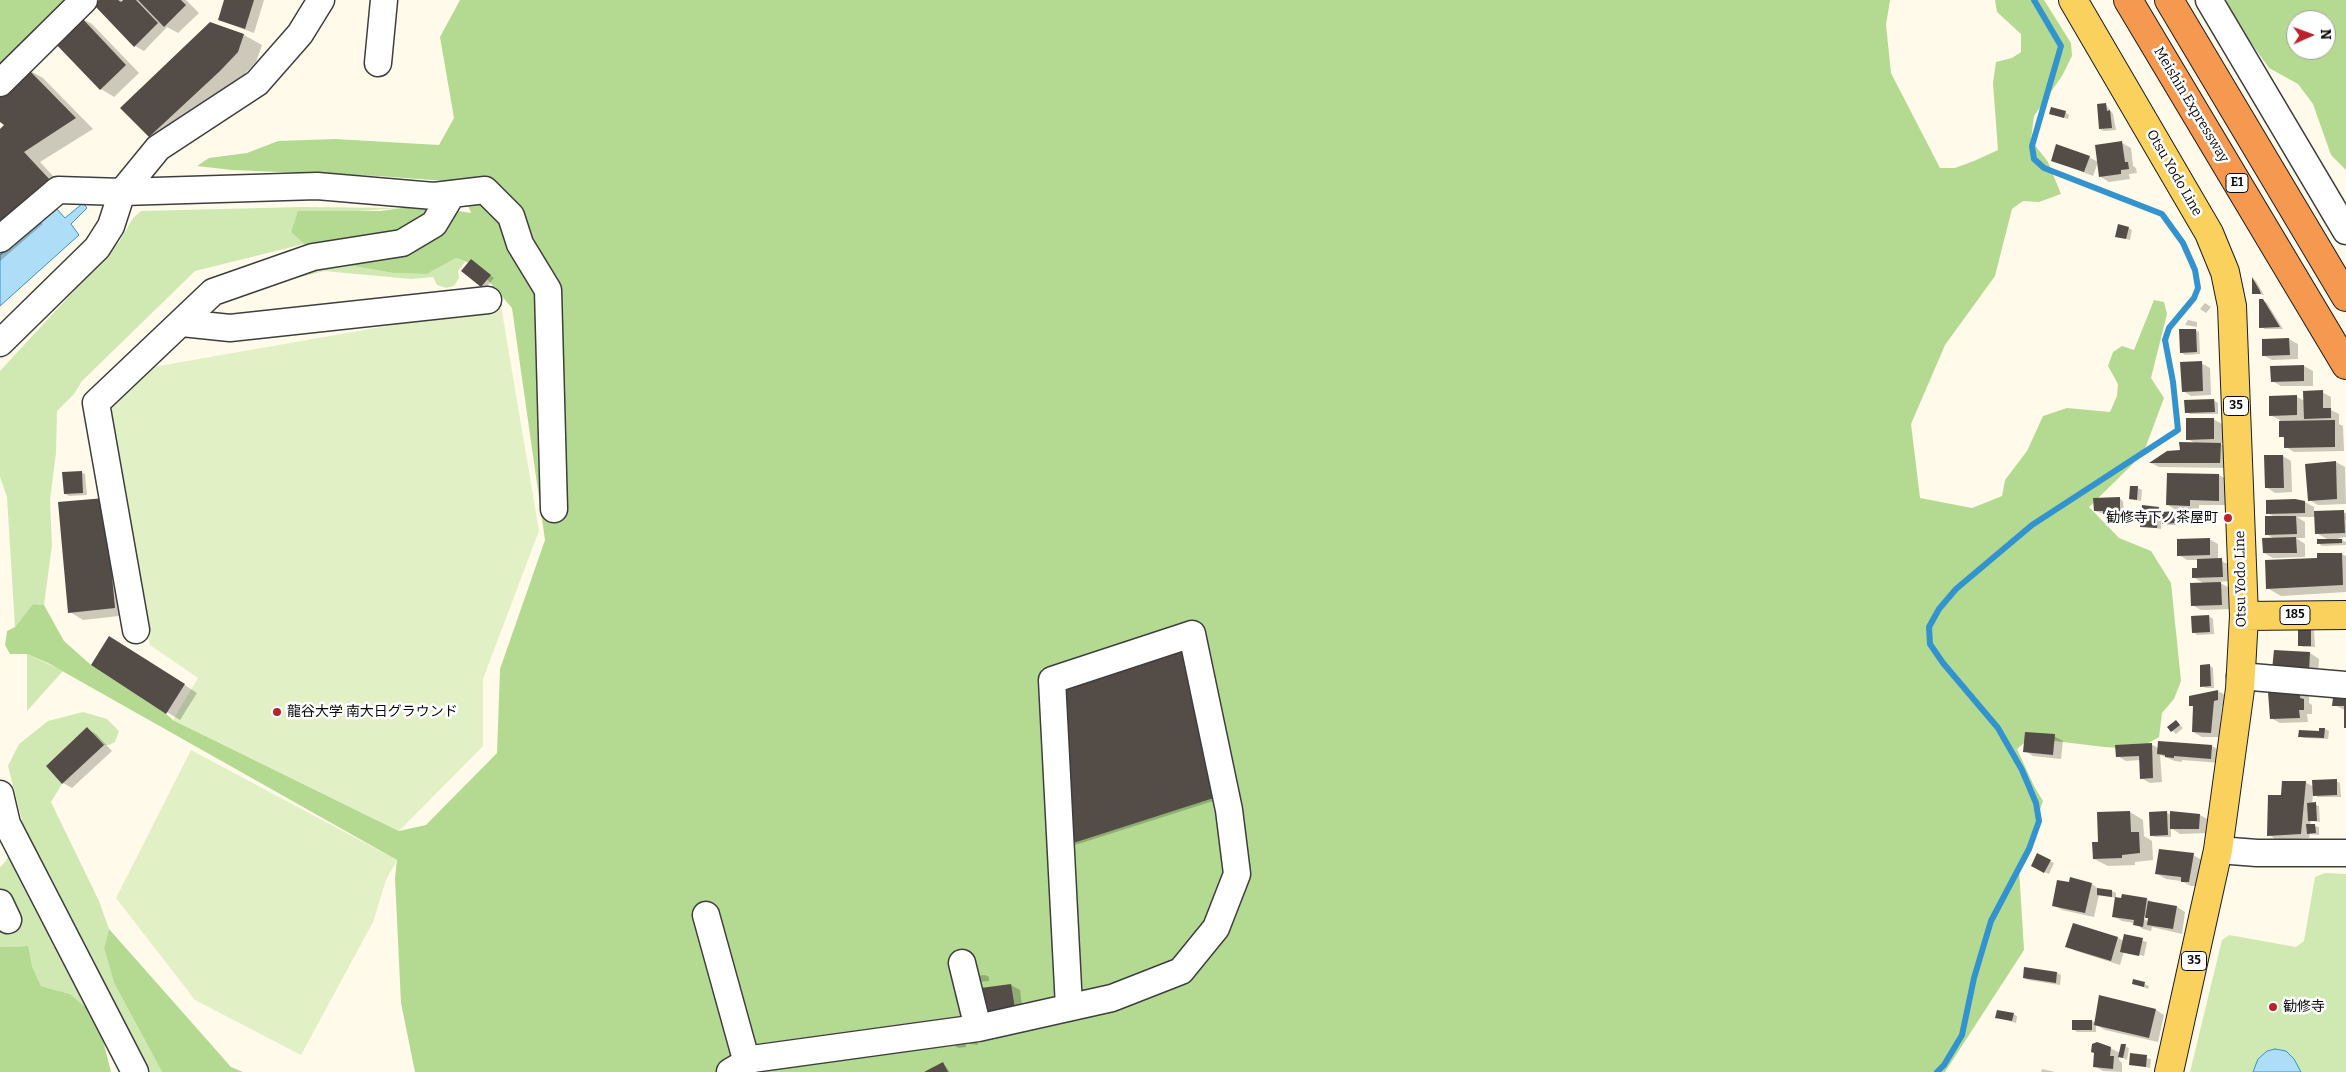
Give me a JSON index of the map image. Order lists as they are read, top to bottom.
{
  "streets": {
    "highway": ["Meishin Expressway", "E1"],
    "main road": ["Otsu Yodo Line", "35", "185"]
  },
  "crossings": [
    ["Otsu Yodo Line", "185"]
  ],
  "places": ["勧修寺下ノ茶屋町", "龍谷大学 南大日グラウンド", "勧修寺"],
  "north": "right"
}
